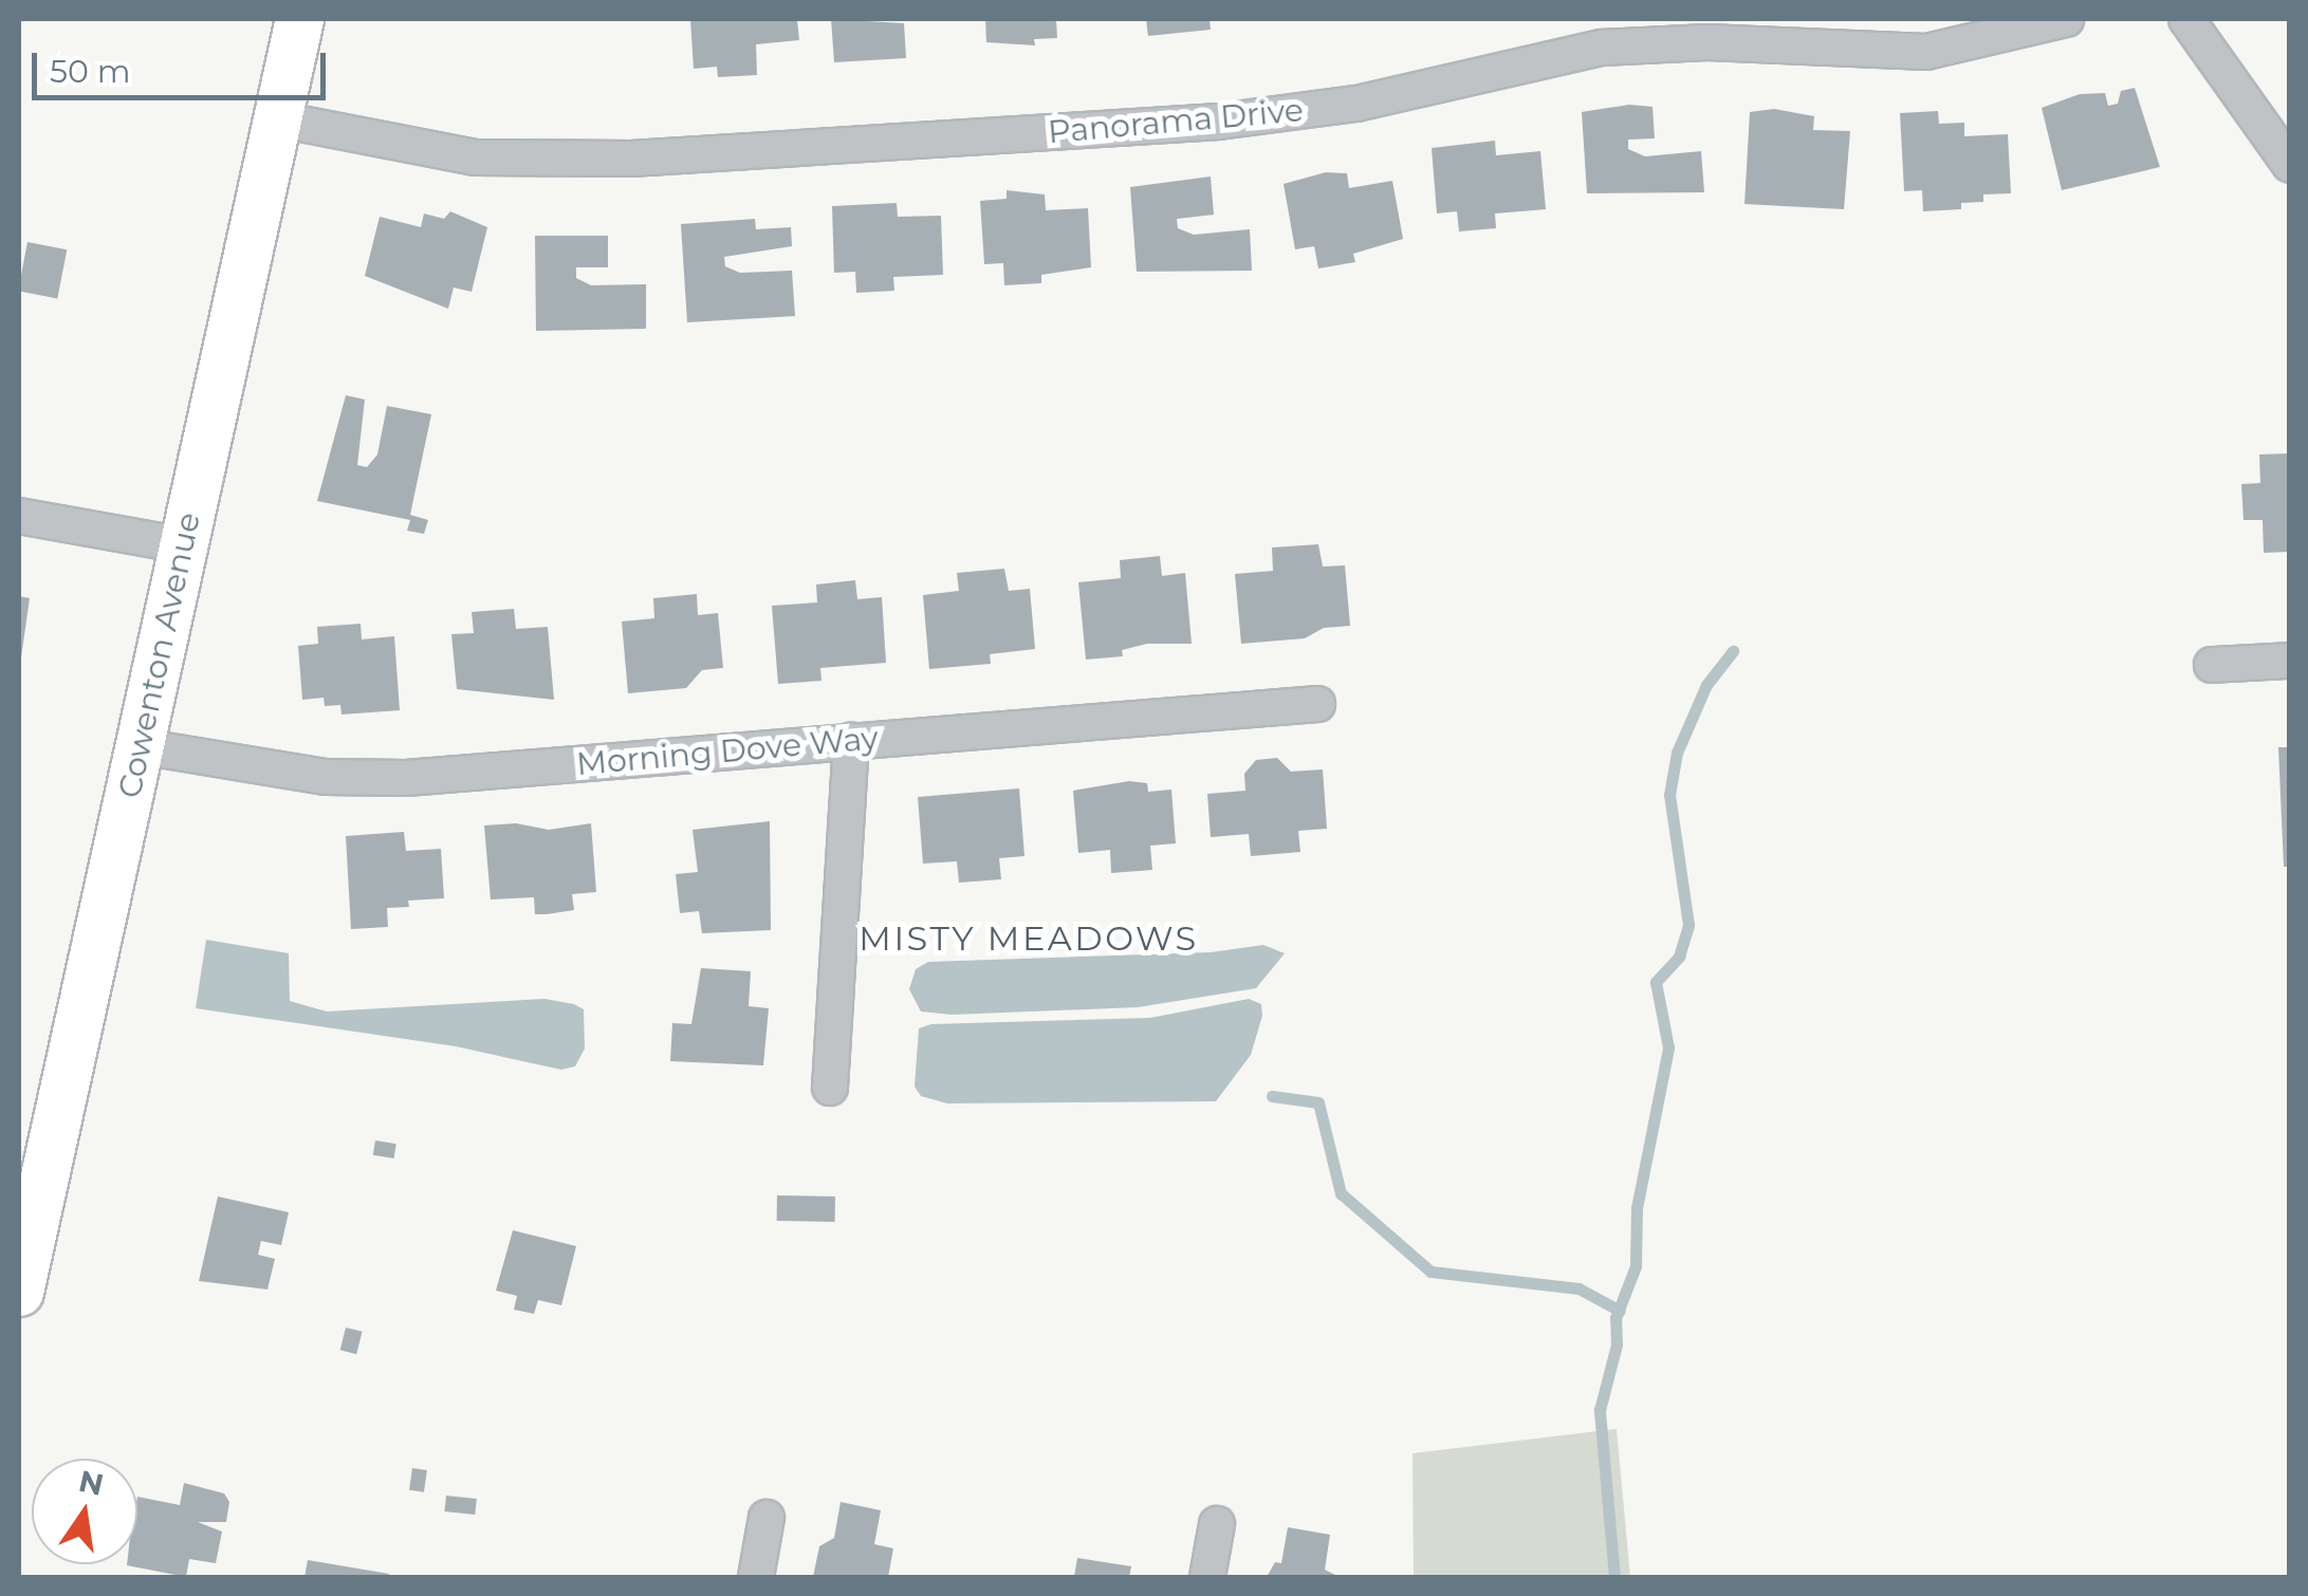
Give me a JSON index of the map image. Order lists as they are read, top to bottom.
{
  "streets": {
    "street": ["Panorama Drive", "Cowenton Avenue", "Morning Dove Way"]
  },
  "crossings": [
    ["Panorama Drive", "Cowenton Avenue"],
    ["Cowenton Avenue", "Morning Dove Way"]
  ],
  "districts": ["MISTY MEADOWS"],
  "scale_bar": "50 m",
  "north": "top"
}
